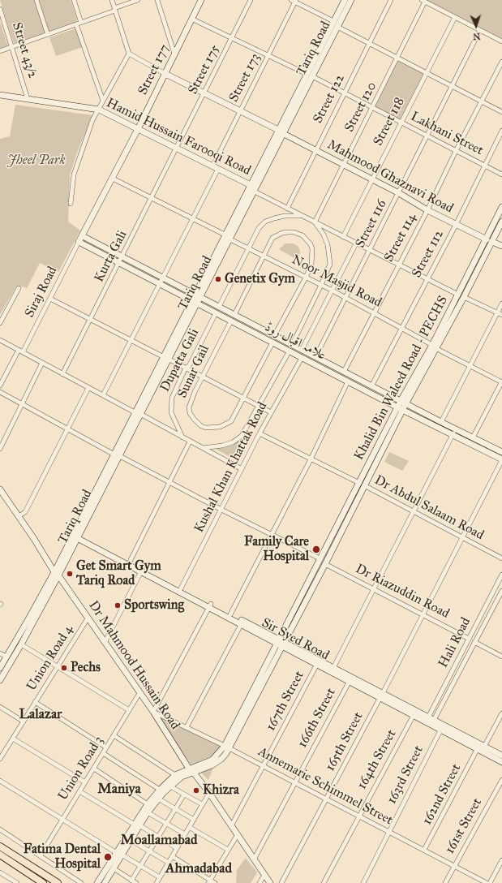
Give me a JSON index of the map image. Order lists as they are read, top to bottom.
{
  "streets": {
    "main road": [
      "Tariq Road",
      "Street 177",
      "Hamid Hussain Farooqi Road",
      "Mahmood Ghaznavi Road",
      "علامہ اقبال روڈ",
      "Khalid Bin Waleed Road - PECHS",
      "Sir Syed Road",
      "Dr Mahmood Hussain Road"
    ],
    "street": [
      "Street 43/2",
      "Street 175",
      "Street 173",
      "Street 122",
      "Street 120",
      "Street 118",
      "Lakhani Street",
      "Street 116",
      "Street 114",
      "Street 112",
      "Kurta Gali",
      "Noor Masjid Road",
      "Siraj Road",
      "Dupatta Gali",
      "Sunar Gail",
      "Kushal Khan Khattak Road",
      "Dr Abdul Salaam Road",
      "Dr Riazuddin Road",
      "Hali Road",
      "Union Road 4",
      "167th Street",
      "166th Street",
      "165th Street",
      "164th Street",
      "Union Road 3",
      "163rd Street",
      "Annemarie Schimmel Street",
      "162nd Street",
      "161st Street"
    ]
  },
  "crossings": [
    ["Tariq Road", "Lakhani Street"],
    ["Tariq Road", "Hamid Hussain Farooqi Road"],
    ["Tariq Road", "Mahmood Ghaznavi Road"],
    ["Tariq Road", "Noor Masjid Road"],
    ["Tariq Road", "علامہ اقبال روڈ"],
    ["Tariq Road", "Sir Syed Road"],
    ["Tariq Road", "Dr Mahmood Hussain Road"],
    ["Street 43/2", "Hamid Hussain Farooqi Road"],
    ["Street 177", "Hamid Hussain Farooqi Road"],
    ["Street 177", "Siraj Road"],
    ["Street 177", "علامہ اقبال روڈ"],
    ["Street 175", "Hamid Hussain Farooqi Road"],
    ["Street 175", "Kurta Gali"],
    ["Street 173", "Hamid Hussain Farooqi Road"],
    ["Street 122", "Lakhani Street"],
    ["Street 122", "Hamid Hussain Farooqi Road"],
    ["Street 122", "Mahmood Ghaznavi Road"],
    ["Street 120", "Lakhani Street"],
    ["Street 120", "Hamid Hussain Farooqi Road"],
    ["Street 120", "Mahmood Ghaznavi Road"],
    ["Street 118", "Lakhani Street"],
    ["Street 118", "Hamid Hussain Farooqi Road"],
    ["Street 118", "Mahmood Ghaznavi Road"],
    ["Lakhani Street", "Street 116"],
    ["Lakhani Street", "Street 114"],
    ["Lakhani Street", "Street 112"],
    ["Hamid Hussain Farooqi Road", "Street 116"],
    ["Hamid Hussain Farooqi Road", "Street 114"],
    ["Hamid Hussain Farooqi Road", "Street 112"],
    ["Hamid Hussain Farooqi Road", "Kurta Gali"],
    ["Hamid Hussain Farooqi Road", "Khalid Bin Waleed Road - PECHS"],
    ["Mahmood Ghaznavi Road", "Street 116"],
    ["Mahmood Ghaznavi Road", "Street 114"],
    ["Mahmood Ghaznavi Road", "Street 112"],
    ["Mahmood Ghaznavi Road", "Khalid Bin Waleed Road - PECHS"],
    ["Street 116", "Noor Masjid Road"],
    ["Street 116", "علامہ اقبال روڈ"],
    ["Street 114", "Noor Masjid Road"],
    ["Street 114", "علامہ اقبال روڈ"],
    ["Street 112", "Noor Masjid Road"],
    ["Street 112", "علامہ اقبال روڈ"],
    ["Kurta Gali", "علامہ اقبال روڈ"],
    ["Noor Masjid Road", "Khalid Bin Waleed Road - PECHS"],
    ["Siraj Road", "علامہ اقبال روڈ"],
    ["علامہ اقبال روڈ", "Dupatta Gali"],
    ["علامہ اقبال روڈ", "Sunar Gail"],
    ["علامہ اقبال روڈ", "Khalid Bin Waleed Road - PECHS"],
    ["علامہ اقبال روڈ", "Kushal Khan Khattak Road"],
    ["علامہ اقبال روڈ", "165th Street"],
    ["Khalid Bin Waleed Road - PECHS", "Dr Abdul Salaam Road"],
    ["Khalid Bin Waleed Road - PECHS", "Dr Riazuddin Road"],
    ["Khalid Bin Waleed Road - PECHS", "Sir Syed Road"],
    ["Kushal Khan Khattak Road", "Dr Abdul Salaam Road"],
    ["Kushal Khan Khattak Road", "Sir Syed Road"],
    ["Dr Abdul Salaam Road", "165th Street"],
    ["Dr Riazuddin Road", "Hali Road"],
    ["Dr Riazuddin Road", "165th Street"],
    ["Sir Syed Road", "Hali Road"],
    ["Sir Syed Road", "167th Street"],
    ["Sir Syed Road", "166th Street"],
    ["Sir Syed Road", "165th Street"],
    ["Sir Syed Road", "164th Street"],
    ["Sir Syed Road", "163rd Street"],
    ["Sir Syed Road", "162nd Street"],
    ["Union Road 4", "Dr Mahmood Hussain Road"],
    ["Dr Mahmood Hussain Road", "167th Street"],
    ["Dr Mahmood Hussain Road", "166th Street"],
    ["Dr Mahmood Hussain Road", "Union Road 3"],
    ["Dr Mahmood Hussain Road", "Annemarie Schimmel Street"],
    ["167th Street", "Annemarie Schimmel Street"],
    ["166th Street", "Annemarie Schimmel Street"],
    ["165th Street", "Annemarie Schimmel Street"],
    ["164th Street", "Annemarie Schimmel Street"],
    ["163rd Street", "Annemarie Schimmel Street"],
    ["Annemarie Schimmel Street", "162nd Street"],
    ["Annemarie Schimmel Street", "161st Street"]
  ],
  "districts": [
    "Lalazar",
    "Maniya",
    "Moallamabad",
    "Ahmadabad"
  ],
  "parks": ["Jheel Park"],
  "places": [
    "Genetix Gym",
    "Family Care Hospital",
    "Get Smart Gym Tariq Road",
    "Sportswing",
    "Pechs",
    "Khizra",
    "Fatima Dental Hospital"
  ],
  "north": "bottom"
}
